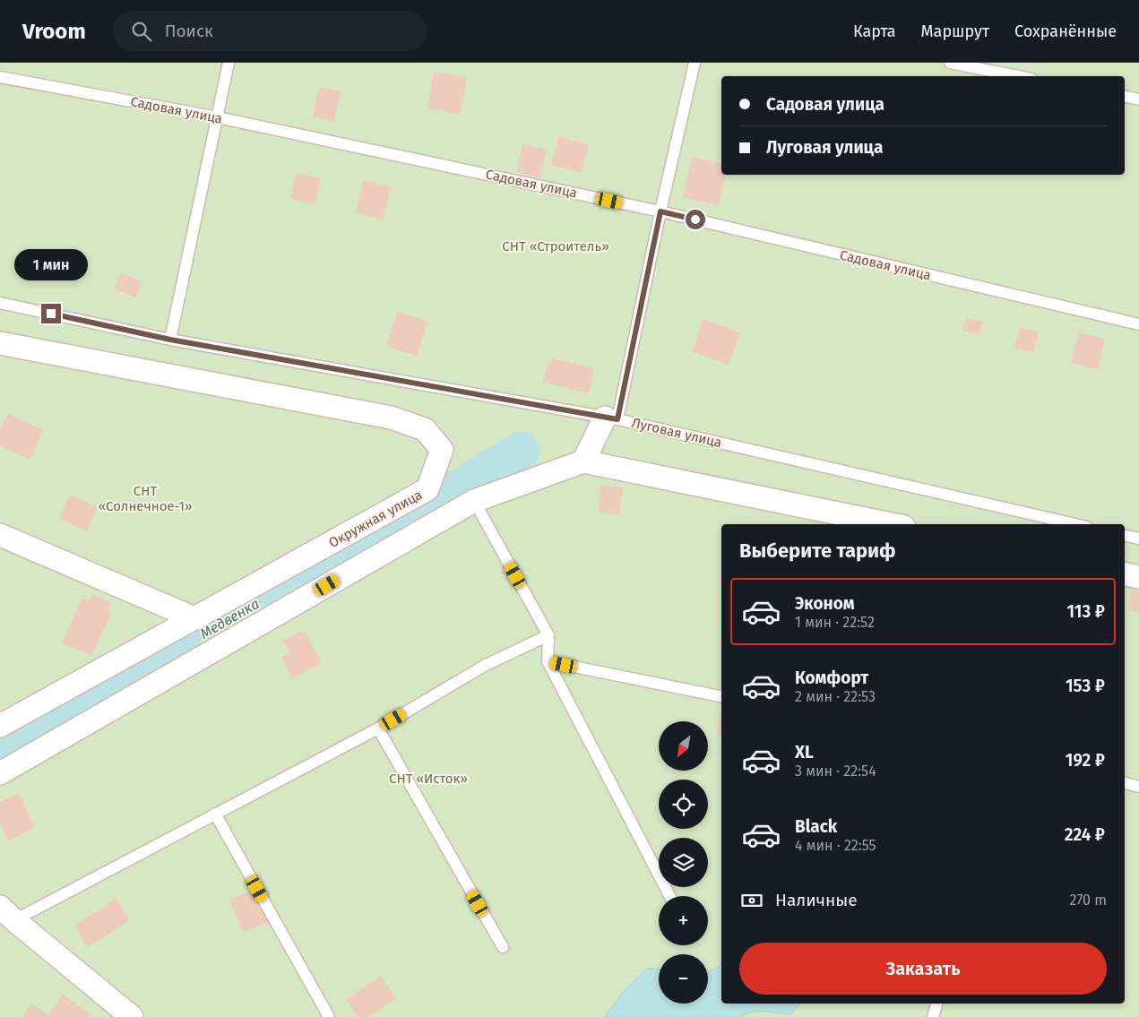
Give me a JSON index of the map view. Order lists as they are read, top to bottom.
{
  "streets": {
    "street": ["Окружная улица"],
    "lane": ["Садовая улица", "Луговая улица"]
  },
  "water": ["Медвенка"],
  "parks": ["СНТ «Строитель»", "СНТ «Солнечное-1»", "СНТ «Исток»"],
  "north": "bottom left",
  "page": {
    "header": "Vroom",
    "search": "Поиск",
    "nav": ["Карта", "Маршрут", "Сохранённые"],
    "banner": ["Садовая улица", "Луговая улица"],
    "bubble": "1 мин",
    "heading": "Выберите тариф",
    "list": [
      {
        "name": "Эконом",
        "note": "1 мин · 22:52",
        "value": "113 ₽"
      },
      {
        "name": "Комфорт",
        "note": "2 мин · 22:53",
        "value": "153 ₽"
      },
      {
        "name": "XL",
        "note": "3 мин · 22:54",
        "value": "192 ₽"
      },
      {
        "name": "Black",
        "note": "4 мин · 22:55",
        "value": "224 ₽"
      }
    ],
    "map_buttons": ["+", "−"],
    "pay": ["Наличные", "270 m"],
    "buttons": "Заказать"
  }
}
